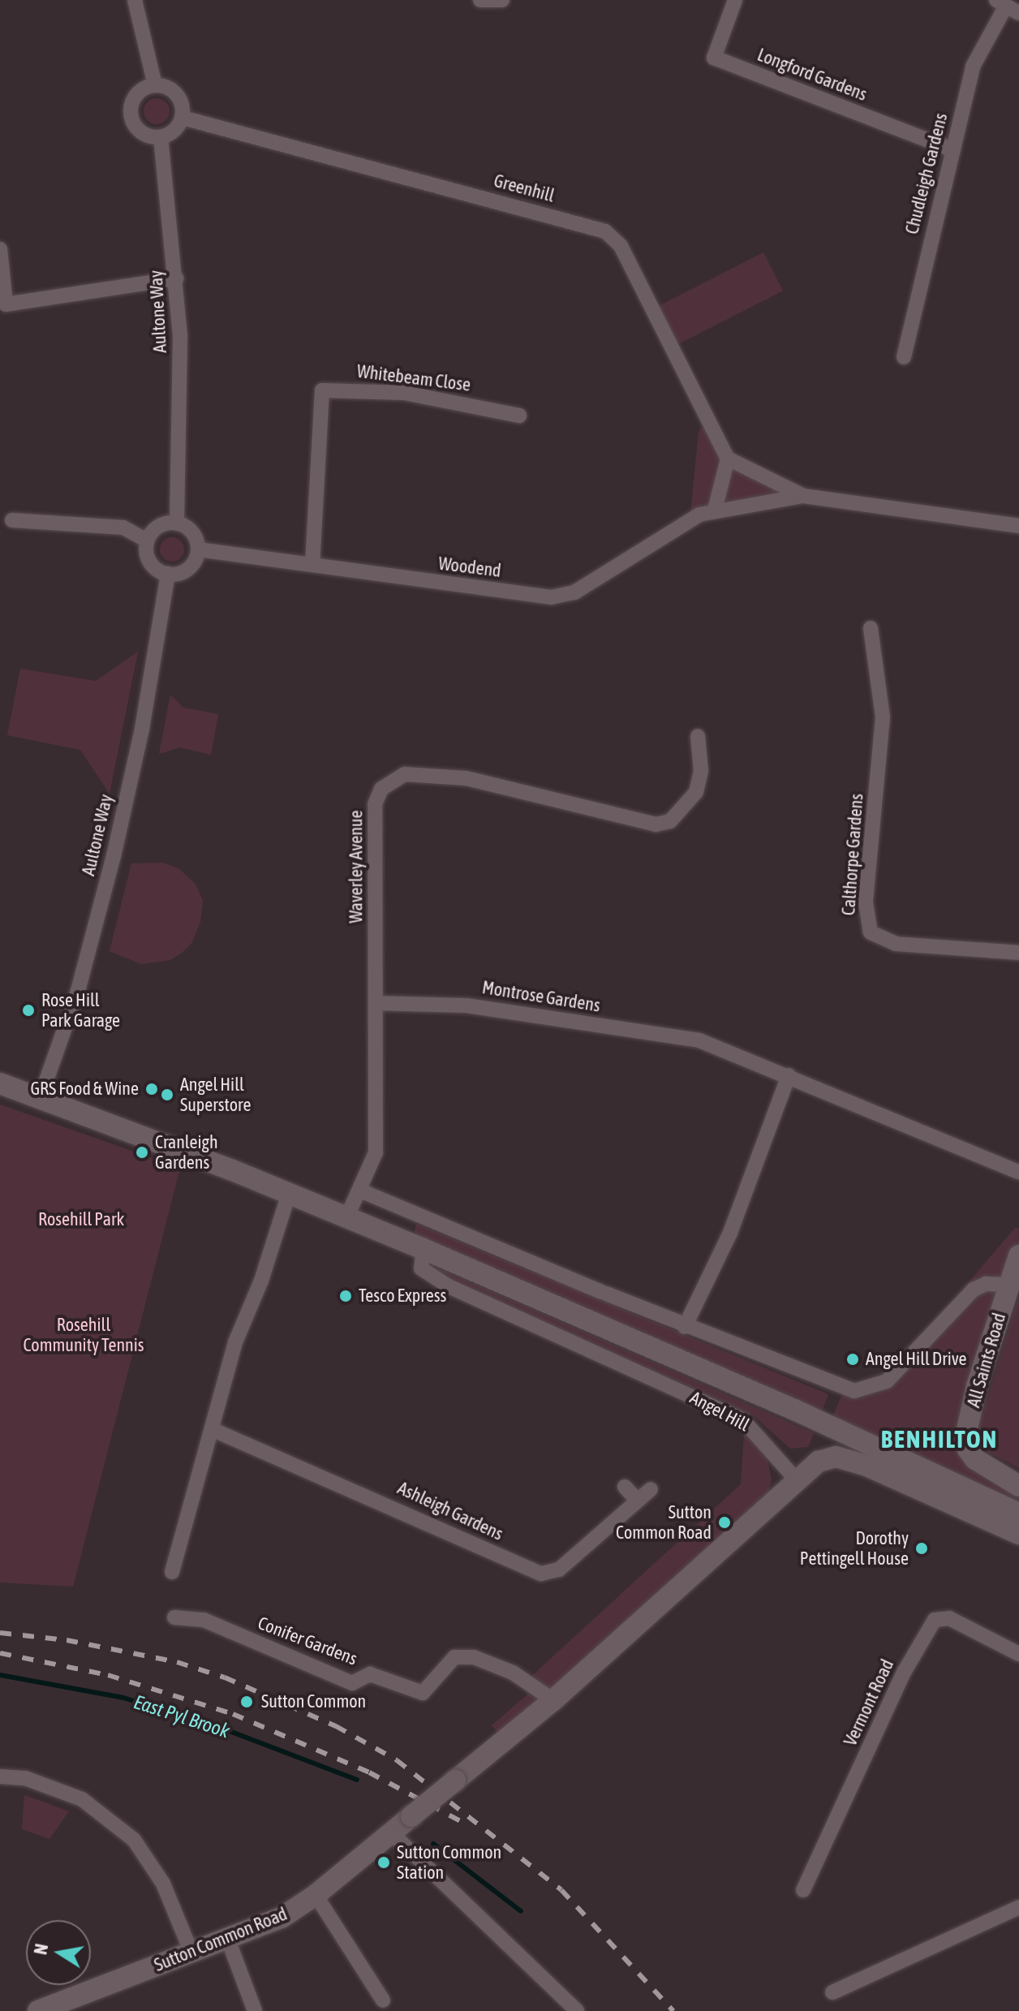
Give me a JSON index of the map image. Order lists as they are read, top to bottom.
{
  "streets": {
    "main road": ["All Saints Road", "Angel Hill", "Sutton Common Road"],
    "street": [
      "Longford Gardens",
      "Chudleigh Gardens",
      "Greenhill",
      "Aultone Way",
      "Whitebeam Close",
      "Woodend",
      "Calthorpe Gardens",
      "Waverley Avenue",
      "Montrose Gardens",
      "Ashleigh Gardens",
      "Conifer Gardens",
      "Vermont Road"
    ]
  },
  "crossings": [
    ["Longford Gardens", "Chudleigh Gardens"],
    ["Greenhill", "Aultone Way"],
    ["Greenhill", "Woodend"],
    ["Aultone Way", "Woodend"],
    ["Aultone Way", "Angel Hill"],
    ["Whitebeam Close", "Woodend"],
    ["Waverley Avenue", "Montrose Gardens"],
    ["Waverley Avenue", "Angel Hill"],
    ["Angel Hill", "Sutton Common Road"],
    ["Conifer Gardens", "Sutton Common Road"]
  ],
  "districts": ["BENHILTON"],
  "water": ["East Pyl Brook"],
  "parks": ["Rosehill Park", "Rosehill Community Tennis"],
  "places": [
    "Rose Hill Park Garage",
    "GRS Food & Wine",
    "Angel Hill Superstore",
    "Cranleigh Gardens",
    "Tesco Express",
    "Angel Hill Drive",
    "Sutton Common Road",
    "Dorothy Pettingell House",
    "Sutton Common",
    "Sutton Common Station"
  ],
  "north": "left"
}
